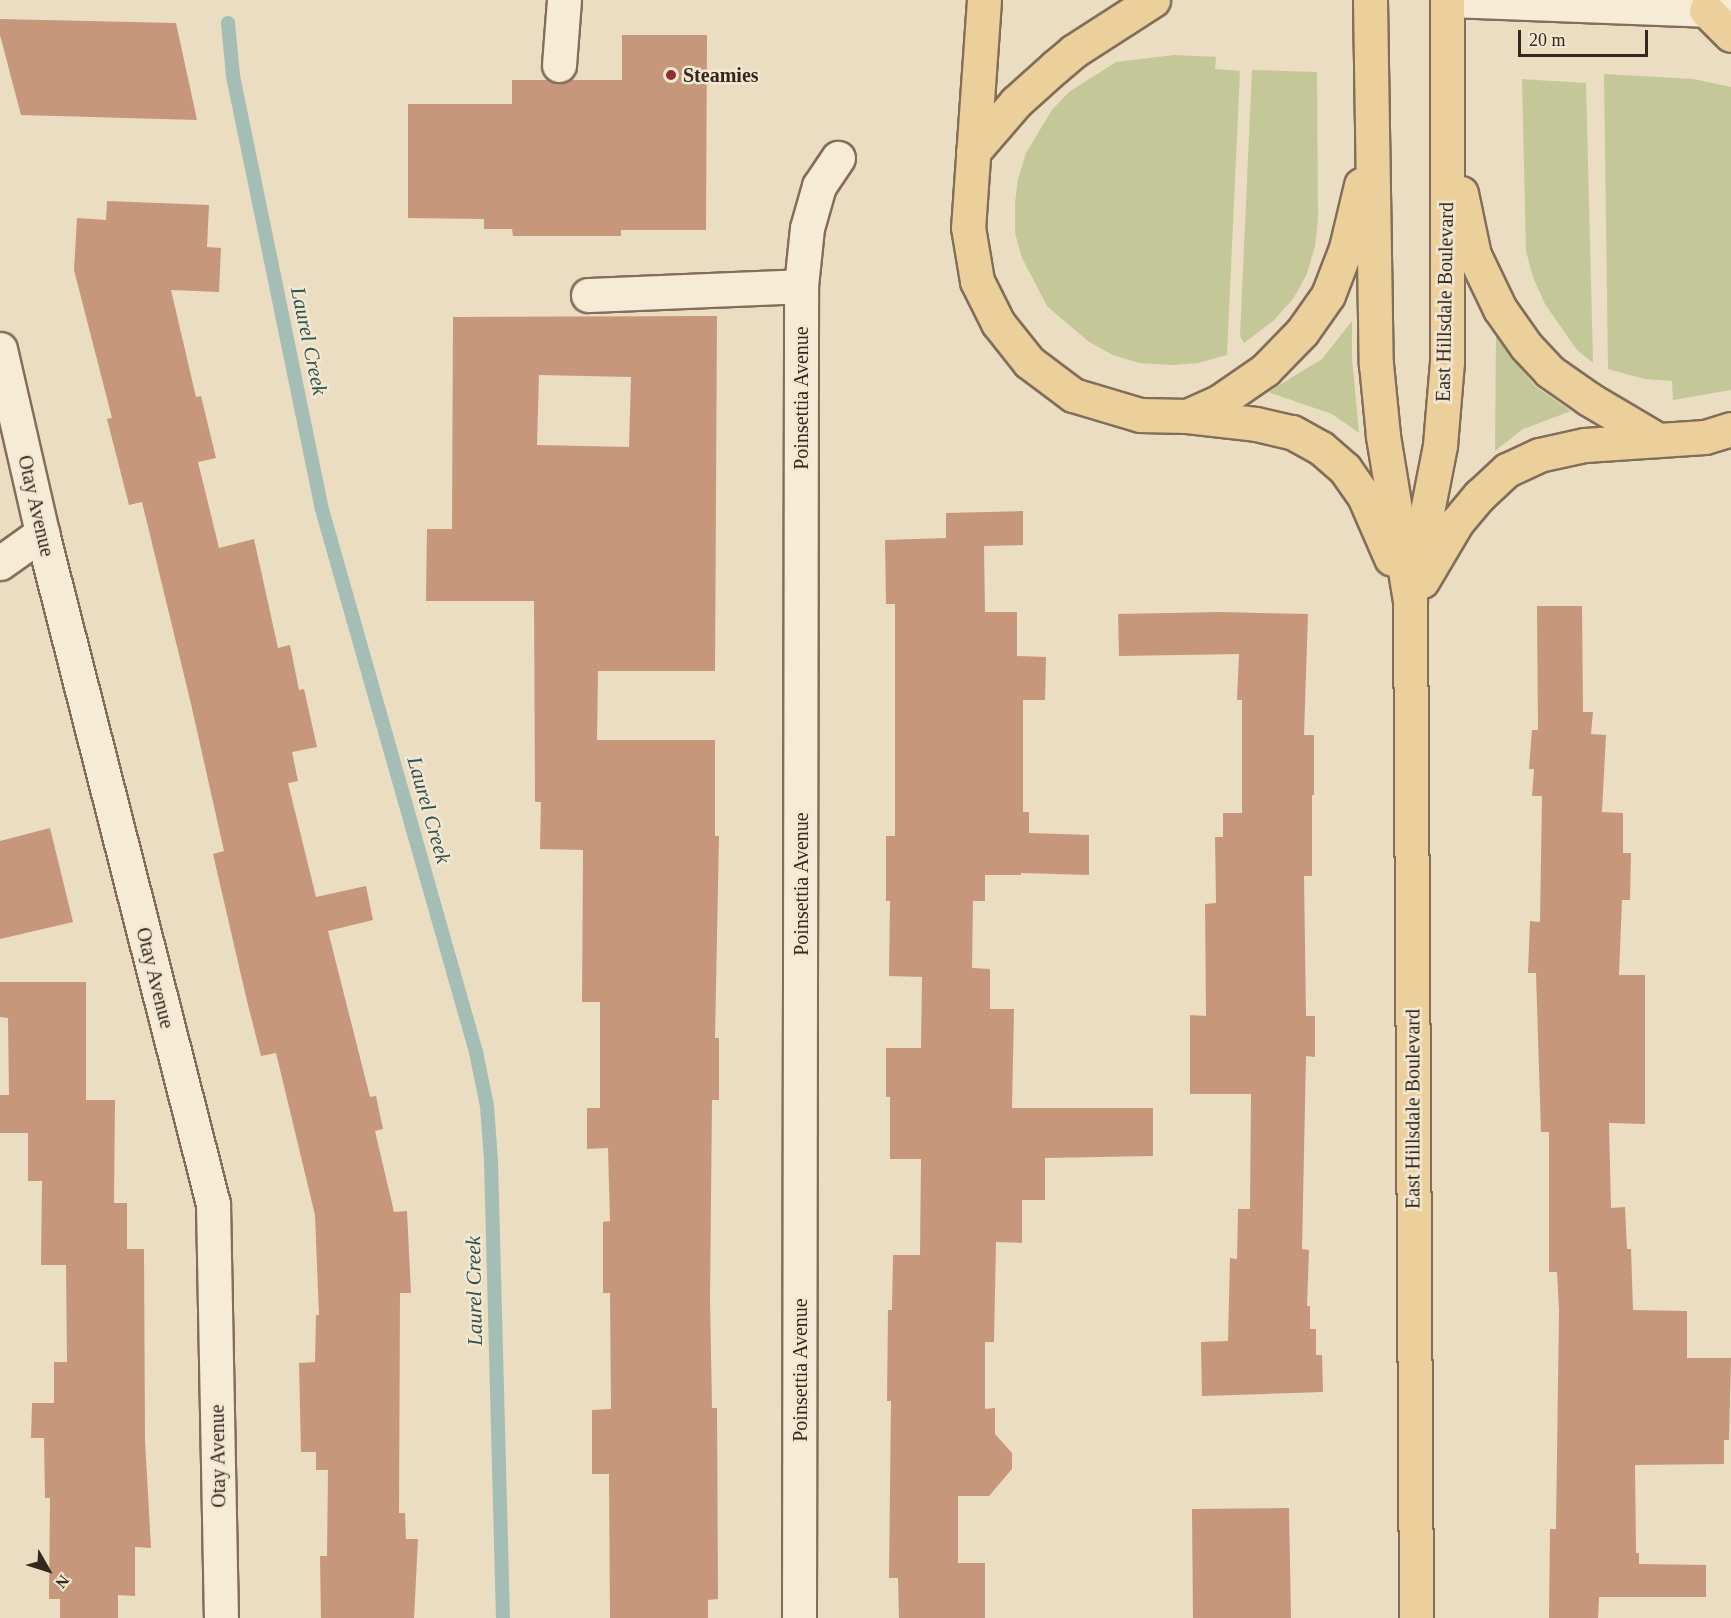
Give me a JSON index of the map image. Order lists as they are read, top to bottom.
{
  "streets": {
    "main road": ["East Hillsdale Boulevard"],
    "street": ["Poinsettia Avenue", "Otay Avenue"]
  },
  "water": ["Laurel Creek"],
  "places": ["Steamies"],
  "scale_bar": "20 m",
  "north": "bottom right"
}
